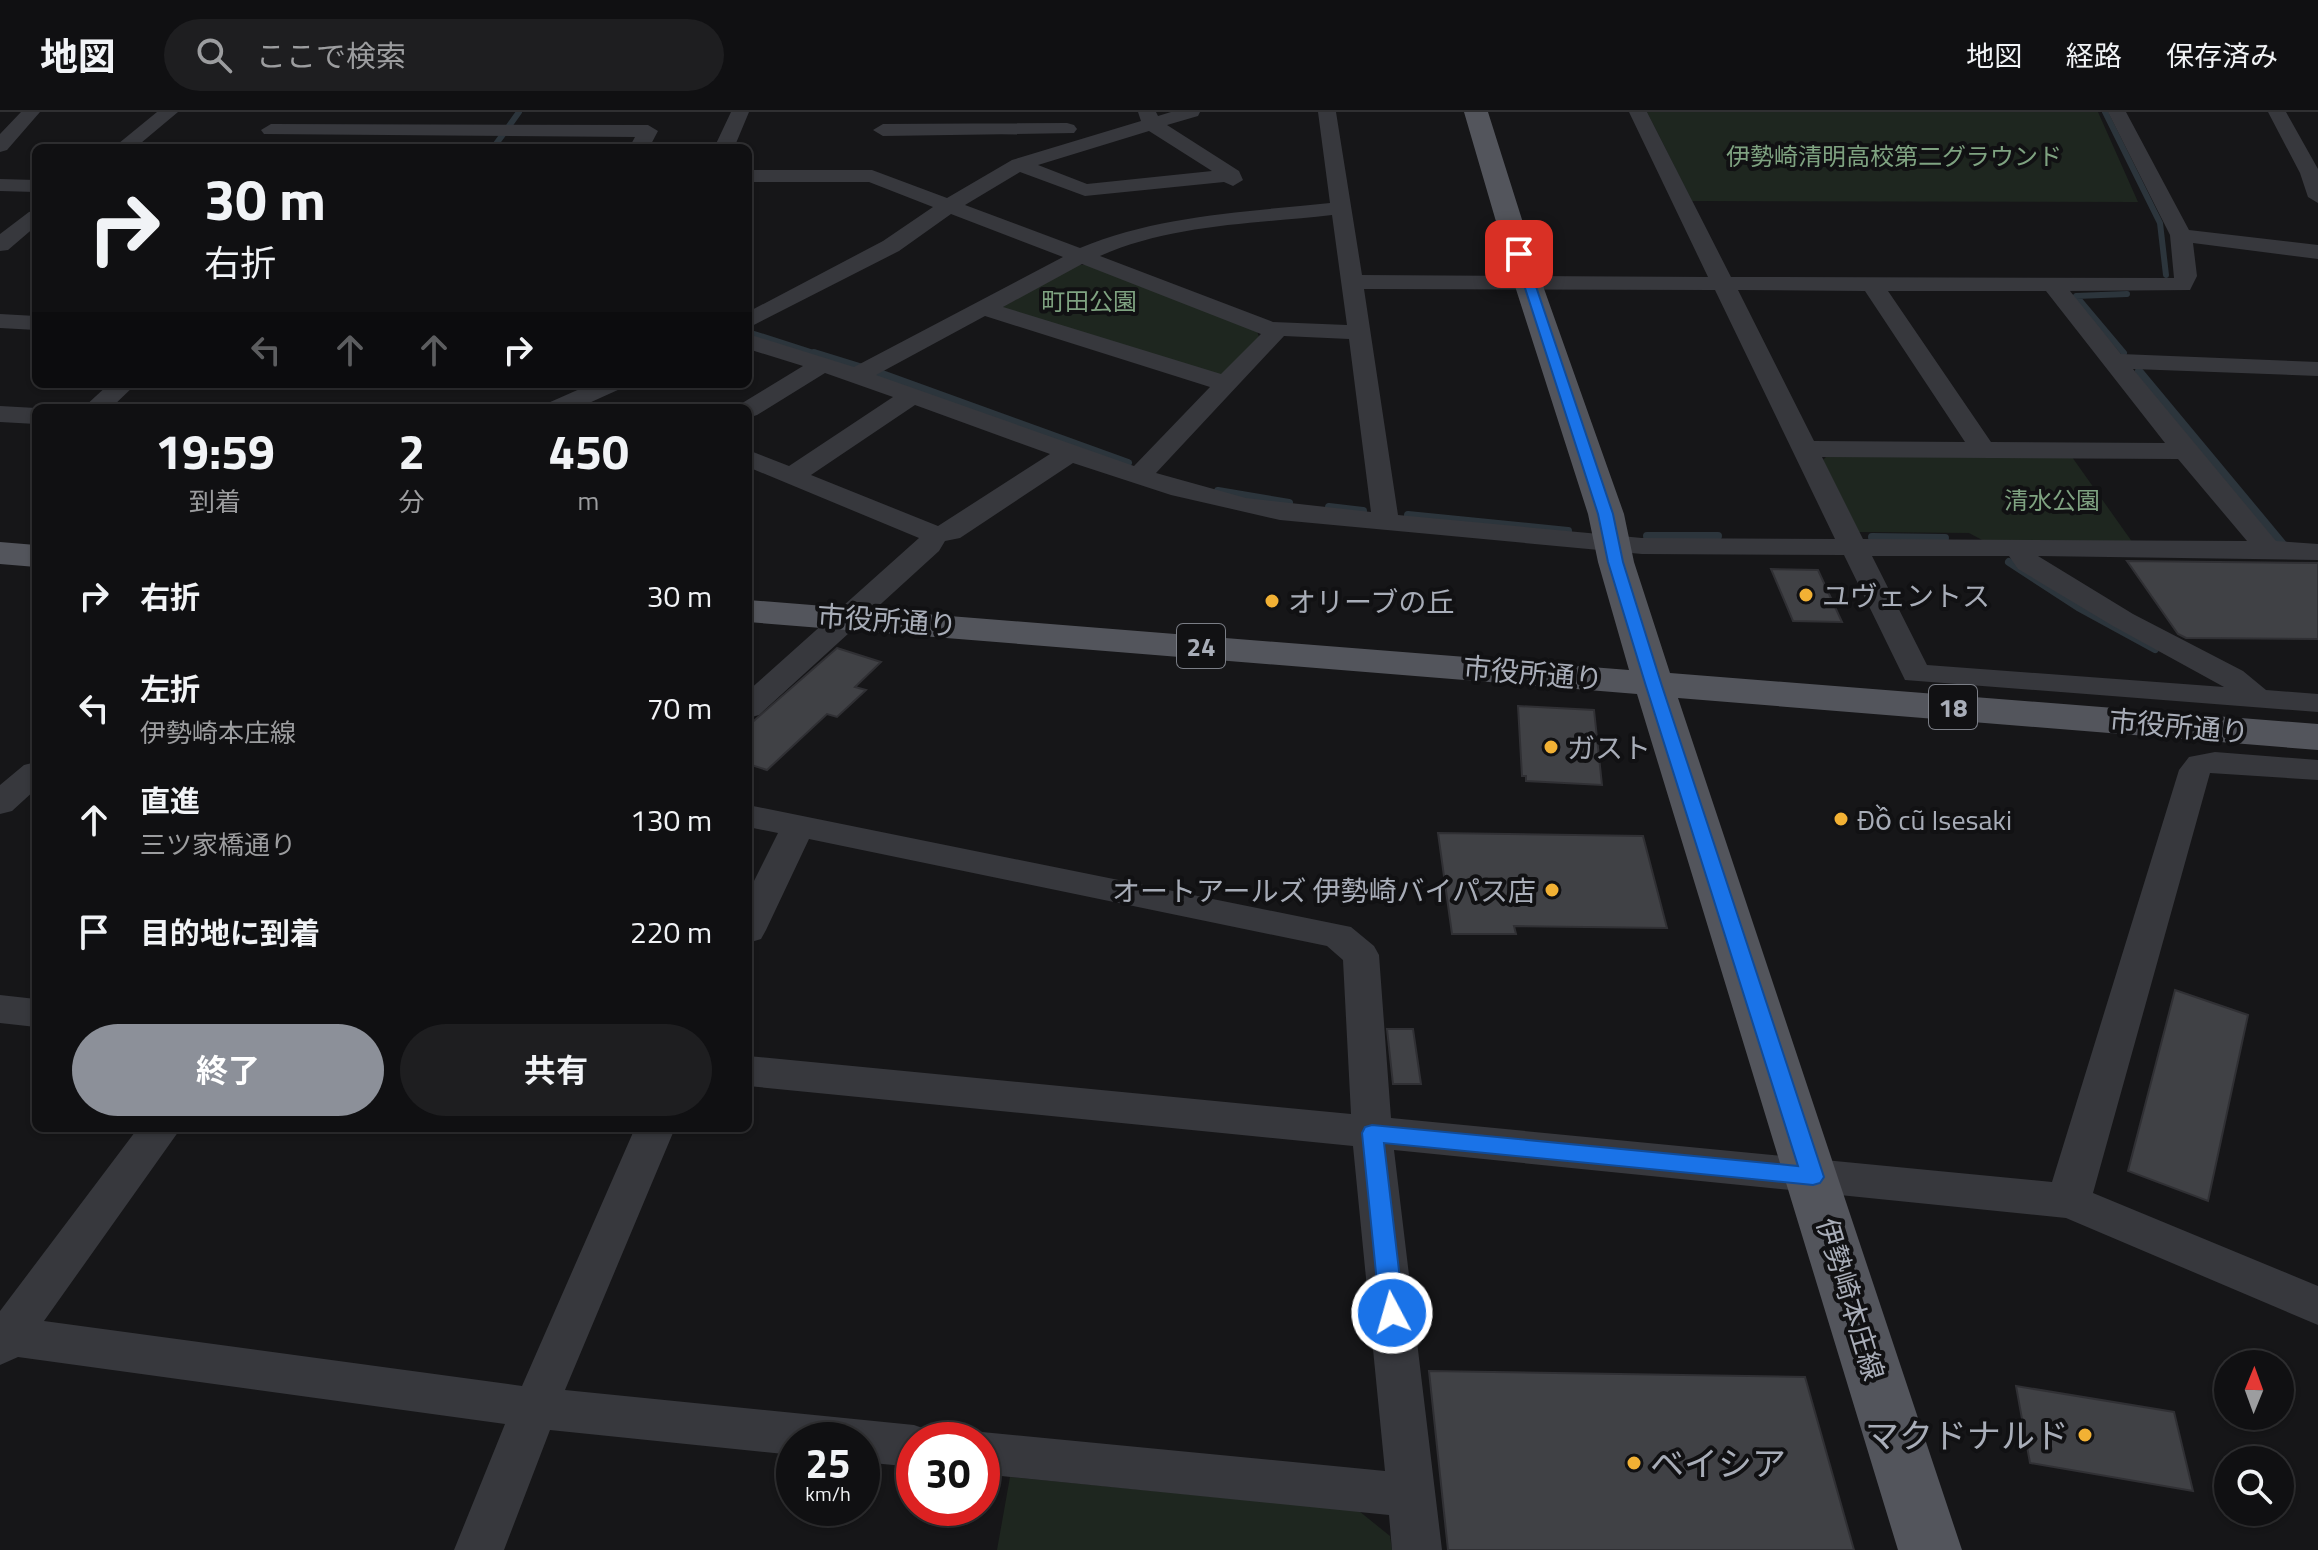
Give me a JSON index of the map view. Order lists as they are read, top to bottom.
{
  "streets": {
    "main road": [
      "市役所通り",
      "24",
      "18",
      "伊勢崎本庄線"
    ]
  },
  "crossings": [
    ["市役所通り", "伊勢崎本庄線"]
  ],
  "parks": ["伊勢崎清明高校第二グラウンド", "町田公園", "清水公園"],
  "places": [
    "ユヴェントス",
    "オリーブの丘",
    "ガスト",
    "Đồ cũ Isesaki",
    "オートアールズ 伊勢崎バイパス店",
    "マクドナルド",
    "ベイシア"
  ],
  "north": "top",
  "page": {
    "header": "地図",
    "search": "ここで検索",
    "nav": ["地図", "経路", "保存済み"],
    "turn": ["30 m", "右折"],
    "eta": [
      "19:59",
      "到着",
      "2",
      "分",
      "450",
      "m"
    ],
    "list": [
      {
        "name": "右折",
        "value": "30 m"
      },
      {
        "name": "左折",
        "note": "伊勢崎本庄線",
        "value": "70 m"
      },
      {
        "name": "直進",
        "note": "三ツ家橋通り",
        "value": "130 m"
      },
      {
        "name": "目的地に到着",
        "value": "220 m"
      }
    ],
    "buttons": ["終了", "共有"],
    "speed": "25 km/h",
    "limit": "30"
  }
}
